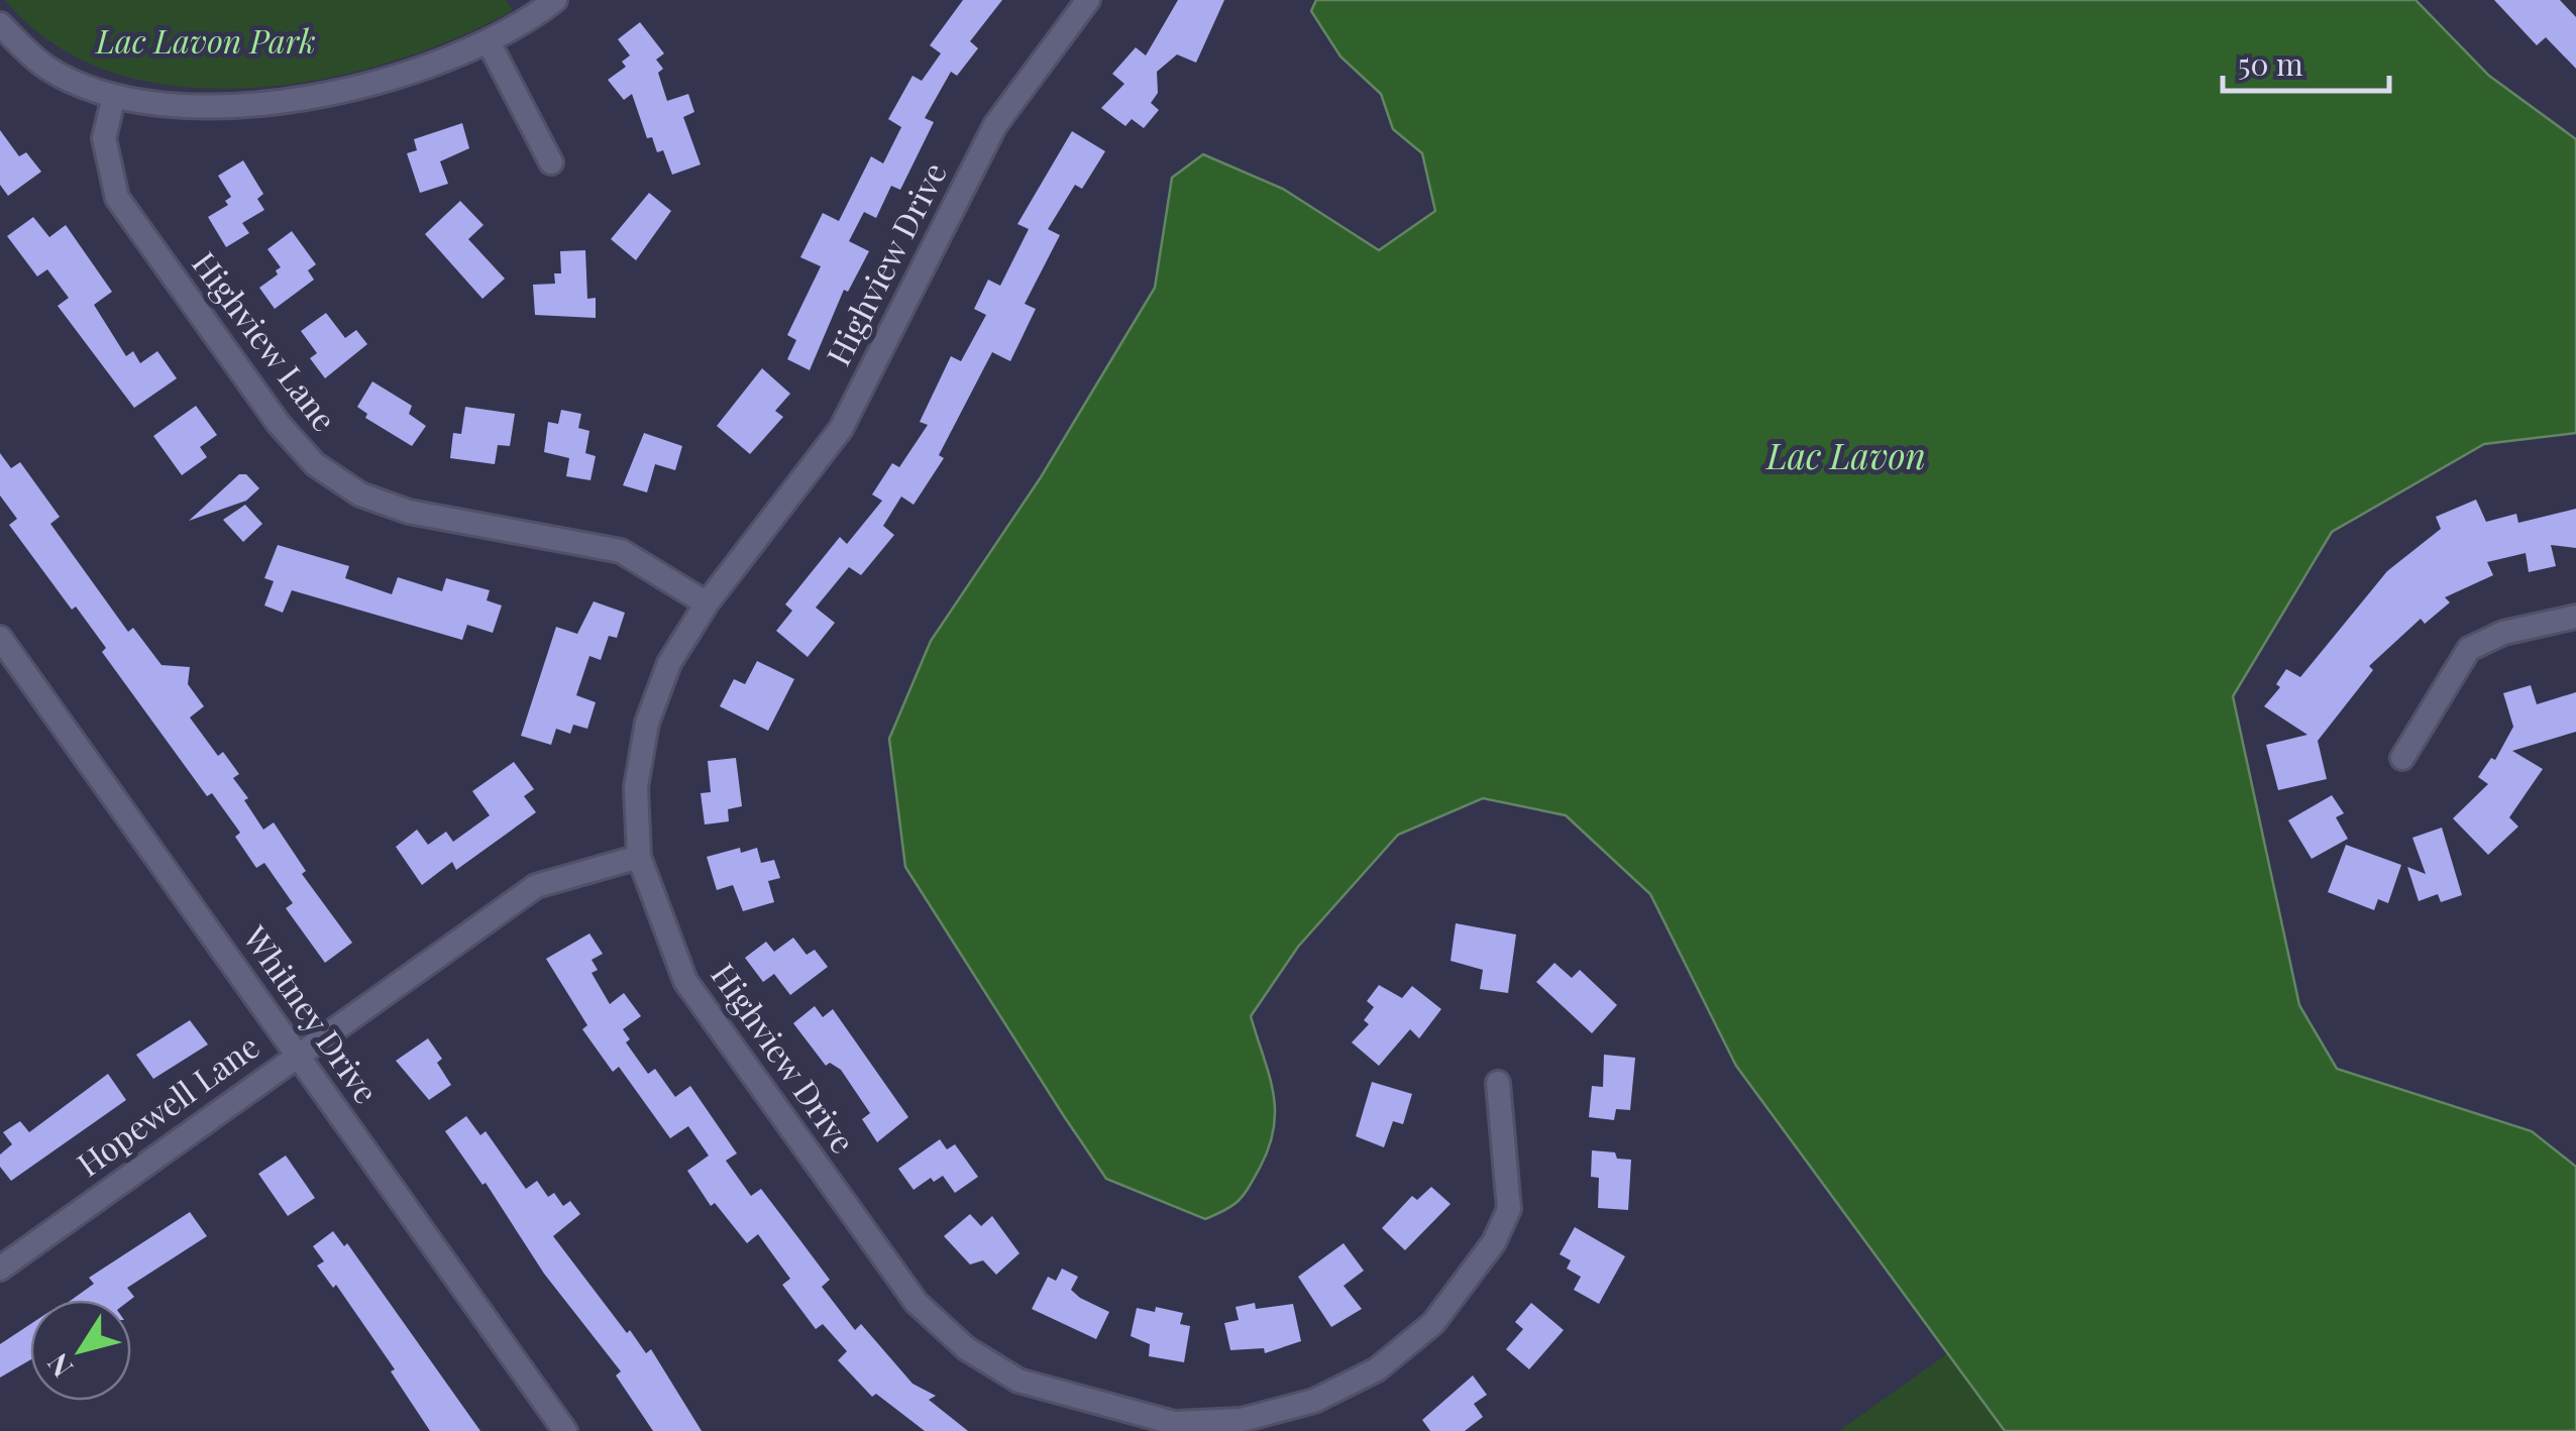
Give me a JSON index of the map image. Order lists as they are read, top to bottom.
{
  "streets": {
    "street": [
      "Highview Drive",
      "Highview Lane",
      "Whitney Drive",
      "Hopewell Lane"
    ]
  },
  "crossings": [
    ["Highview Drive", "Highview Lane"],
    ["Highview Drive", "Hopewell Lane"],
    ["Whitney Drive", "Hopewell Lane"]
  ],
  "water": ["Lac Lavon"],
  "parks": ["Lac Lavon Park"],
  "scale_bar": "50 m",
  "north": "bottom left"
}
